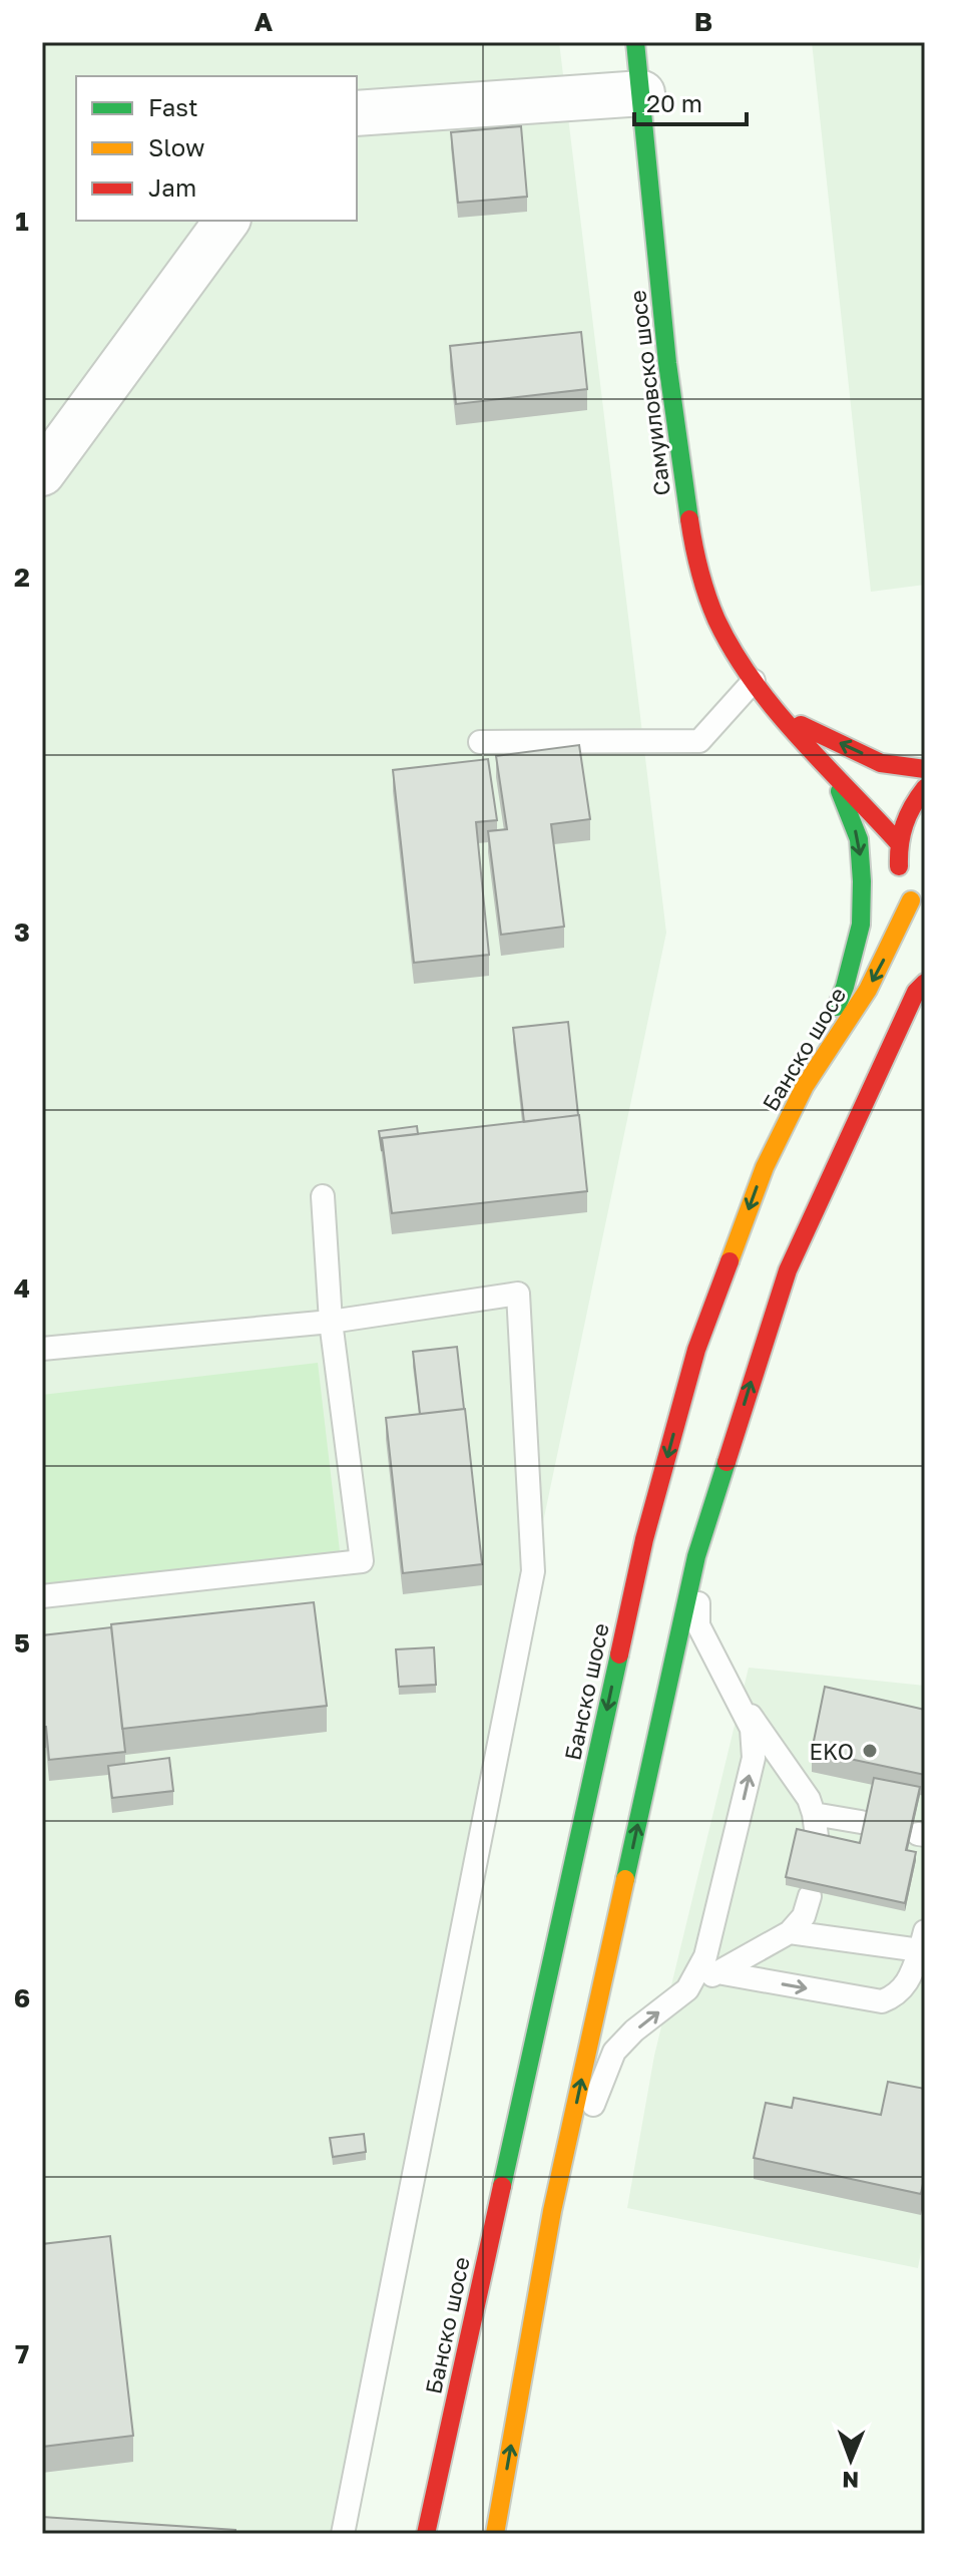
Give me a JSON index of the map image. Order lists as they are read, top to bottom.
{
  "streets": {
    "main road": ["Самуиловско шосе", "Банско шосе"]
  },
  "places": ["EKO"],
  "legend": ["Fast", "Slow", "Jam"],
  "scale_bar": "20 m",
  "north": "bottom",
  "grid": {
    "columns": ["A", "B"],
    "rows": [
      "1",
      "2",
      "3",
      "4",
      "5",
      "6",
      "7"
    ]
  }
}
